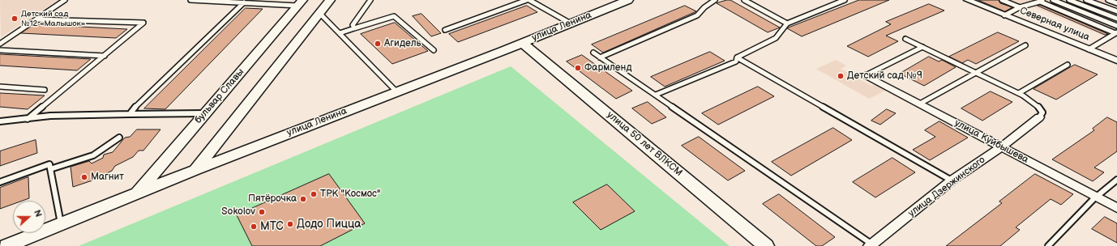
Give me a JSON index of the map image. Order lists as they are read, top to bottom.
{
  "streets": {
    "street": [
      "Северная улица",
      "улица Ленина",
      "бульвар Славы",
      "улица Куйбышева",
      "улица 50 лет ВЛКСМ",
      "улица Дзержинского"
    ]
  },
  "crossings": [
    ["улица Ленина", "бульвар Славы"],
    ["улица Ленина", "улица 50 лет ВЛКСМ"],
    ["улица Куйбышева", "улица Дзержинского"]
  ],
  "places": [
    "Детский сад №12 «Малышок»",
    "Агидель",
    "Фармленд",
    "Детский сад №9",
    "Магнит",
    "ТРК \"Космос\"",
    "Пятёрочка",
    "Sokolov",
    "Додо Пицца",
    "МТС"
  ],
  "north": "right"
}
